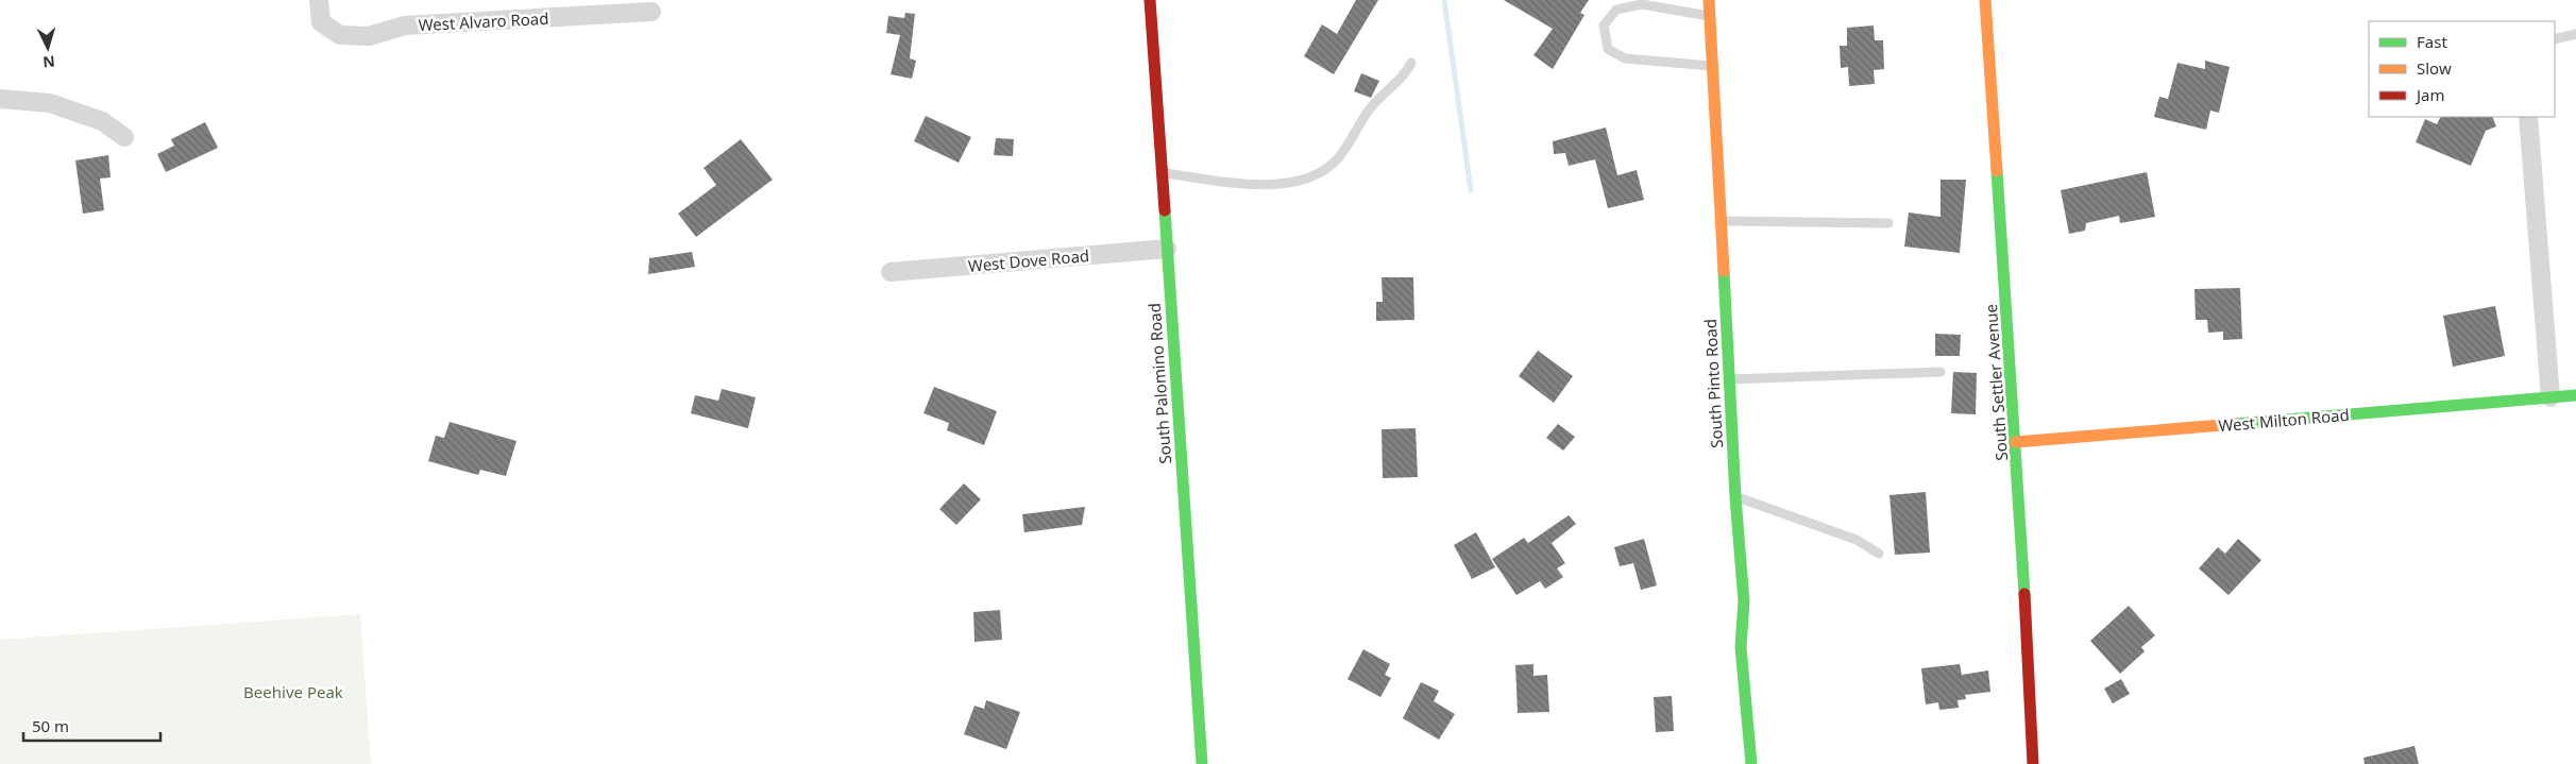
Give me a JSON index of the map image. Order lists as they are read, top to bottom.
{
  "streets": {
    "street": [
      "West Alvaro Road",
      "West Dove Road",
      "South Settler Avenue",
      "South Palomino Road",
      "South Pinto Road",
      "West Milton Road"
    ]
  },
  "crossings": [
    ["West Dove Road", "South Palomino Road"],
    ["South Settler Avenue", "West Milton Road"]
  ],
  "parks": ["Beehive Peak"],
  "legend": ["Fast", "Slow", "Jam"],
  "scale_bar": "50 m",
  "north": "bottom"
}
